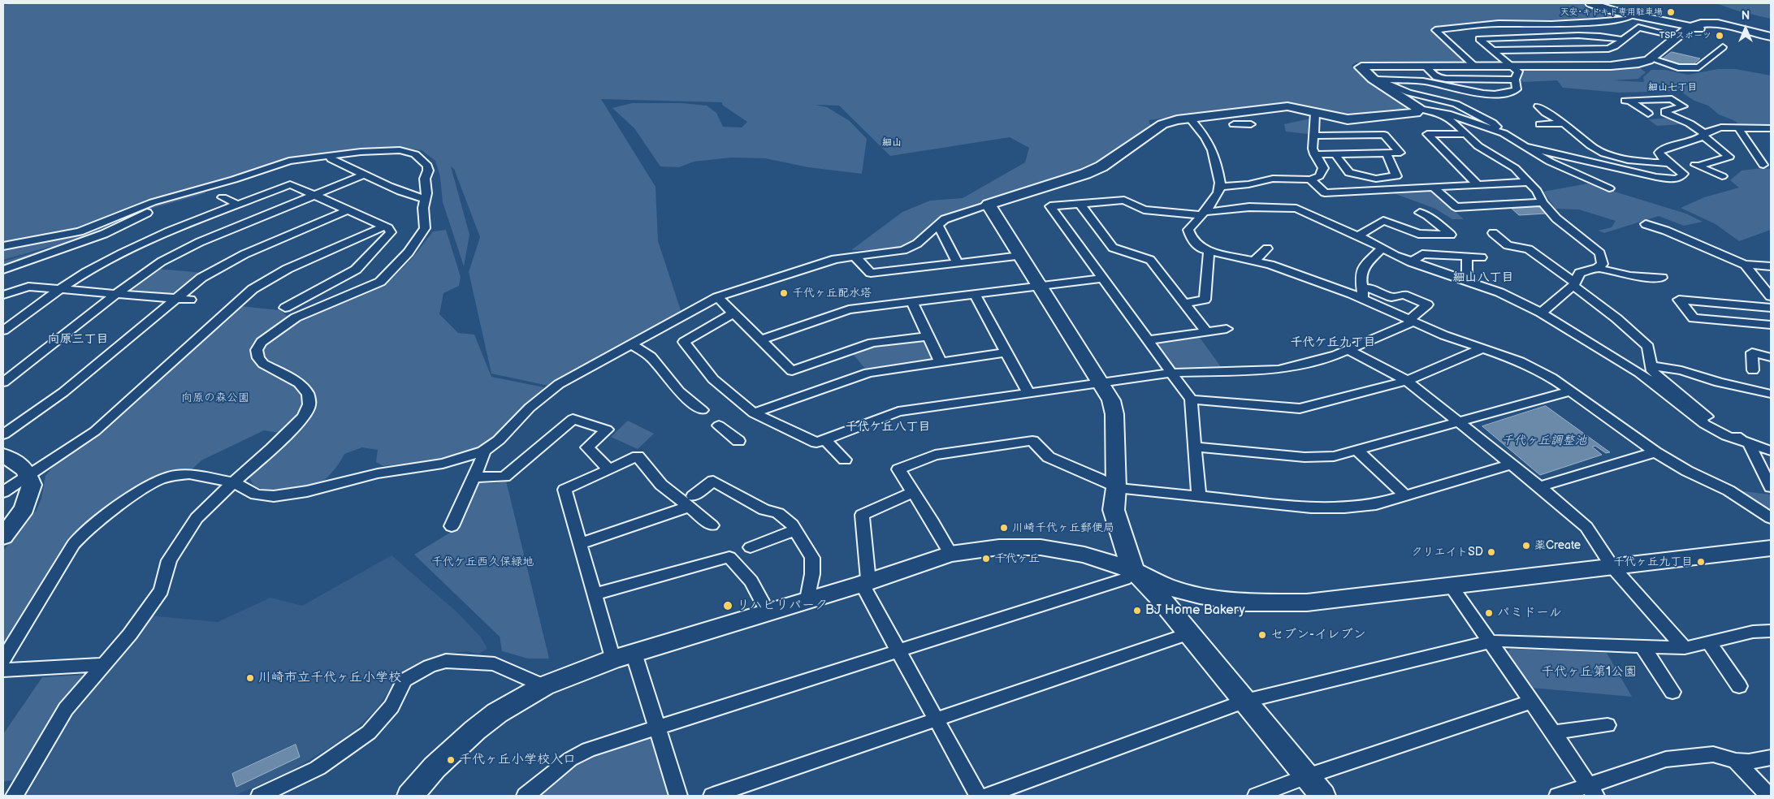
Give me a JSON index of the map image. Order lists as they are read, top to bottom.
{
  "districts": [
    "細山七丁目",
    "細山",
    "細山八丁目",
    "向原三丁目",
    "千代ケ丘九丁目",
    "千代ケ丘八丁目"
  ],
  "water": ["千代ヶ丘調整池"],
  "parks": ["向原の森公園", "千代ケ丘西久保緑地", "千代ヶ丘第1公園"],
  "places": [
    "天安･キドキド専用駐車場",
    "TSPスポーツ",
    "千代ヶ丘配水塔",
    "川崎千代ヶ丘郵便局",
    "薬Create",
    "クリエイトSD",
    "千代ヶ丘",
    "千代ヶ丘九丁目",
    "リハビリパーク",
    "BJ Home Bakery",
    "パミドール",
    "セブン-イレブン",
    "川崎市立千代ヶ丘小学校",
    "千代ヶ丘小学校入口"
  ],
  "north": "top"
}
